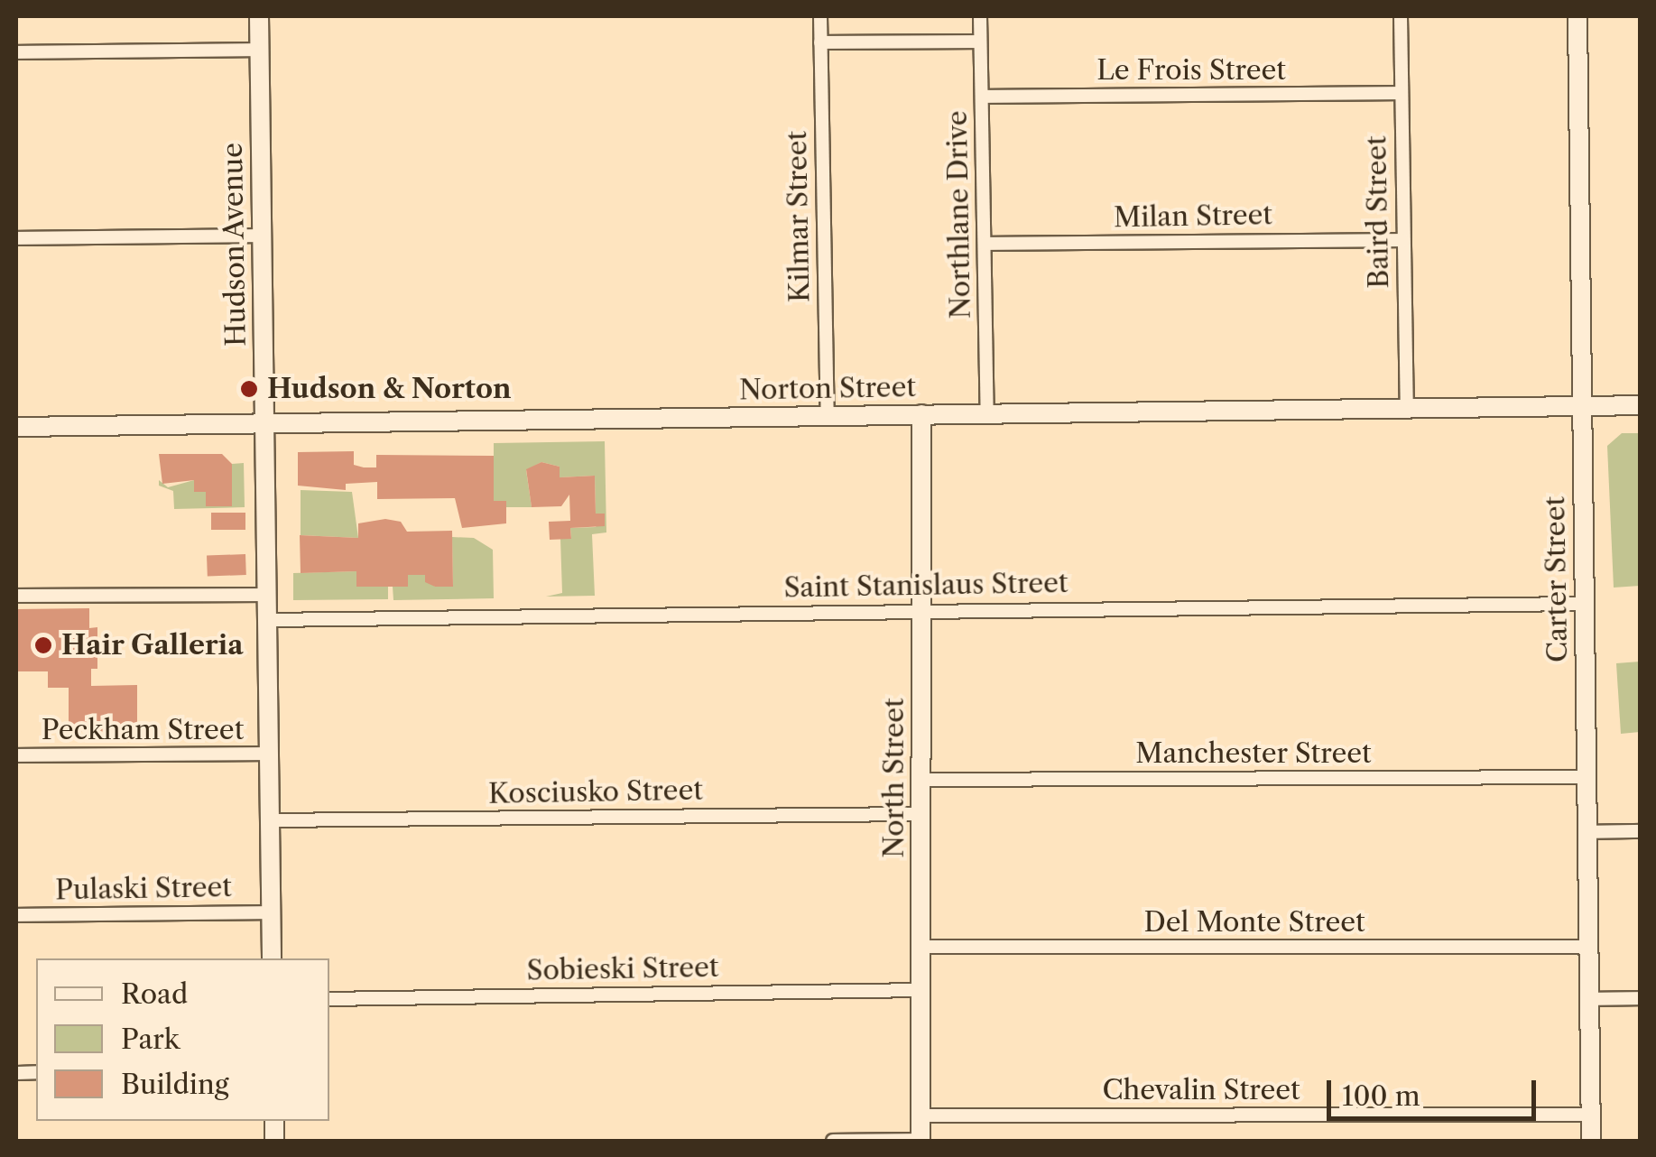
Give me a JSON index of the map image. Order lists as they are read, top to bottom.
{
  "streets": {
    "main road": [
      "Hudson Avenue",
      "Norton Street",
      "Carter Street",
      "North Street"
    ],
    "street": [
      "Le Frois Street",
      "Baird Street",
      "Northlane Drive",
      "Kilmar Street",
      "Milan Street",
      "Saint Stanislaus Street",
      "Peckham Street",
      "Manchester Street",
      "Kosciusko Street",
      "Pulaski Street",
      "Del Monte Street",
      "Sobieski Street",
      "Chevalin Street"
    ]
  },
  "crossings": [
    ["Le Frois Street", "Baird Street"],
    ["Le Frois Street", "Northlane Drive"],
    ["Baird Street", "Milan Street"],
    ["Baird Street", "Norton Street"],
    ["Northlane Drive", "Milan Street"],
    ["Northlane Drive", "Norton Street"],
    ["Kilmar Street", "Norton Street"],
    ["Hudson Avenue", "Norton Street"],
    ["Hudson Avenue", "Saint Stanislaus Street"],
    ["Hudson Avenue", "Peckham Street"],
    ["Hudson Avenue", "Kosciusko Street"],
    ["Hudson Avenue", "Pulaski Street"],
    ["Norton Street", "Carter Street"],
    ["Norton Street", "North Street"],
    ["Carter Street", "Saint Stanislaus Street"],
    ["Carter Street", "Manchester Street"],
    ["Carter Street", "Del Monte Street"],
    ["Carter Street", "Chevalin Street"],
    ["Saint Stanislaus Street", "North Street"],
    ["Manchester Street", "North Street"],
    ["North Street", "Kosciusko Street"],
    ["North Street", "Del Monte Street"],
    ["North Street", "Sobieski Street"],
    ["North Street", "Chevalin Street"]
  ],
  "places": ["Hudson & Norton", "Hair Galleria"],
  "legend": ["Road", "Park", "Building"],
  "scale_bar": "100 m"
}
